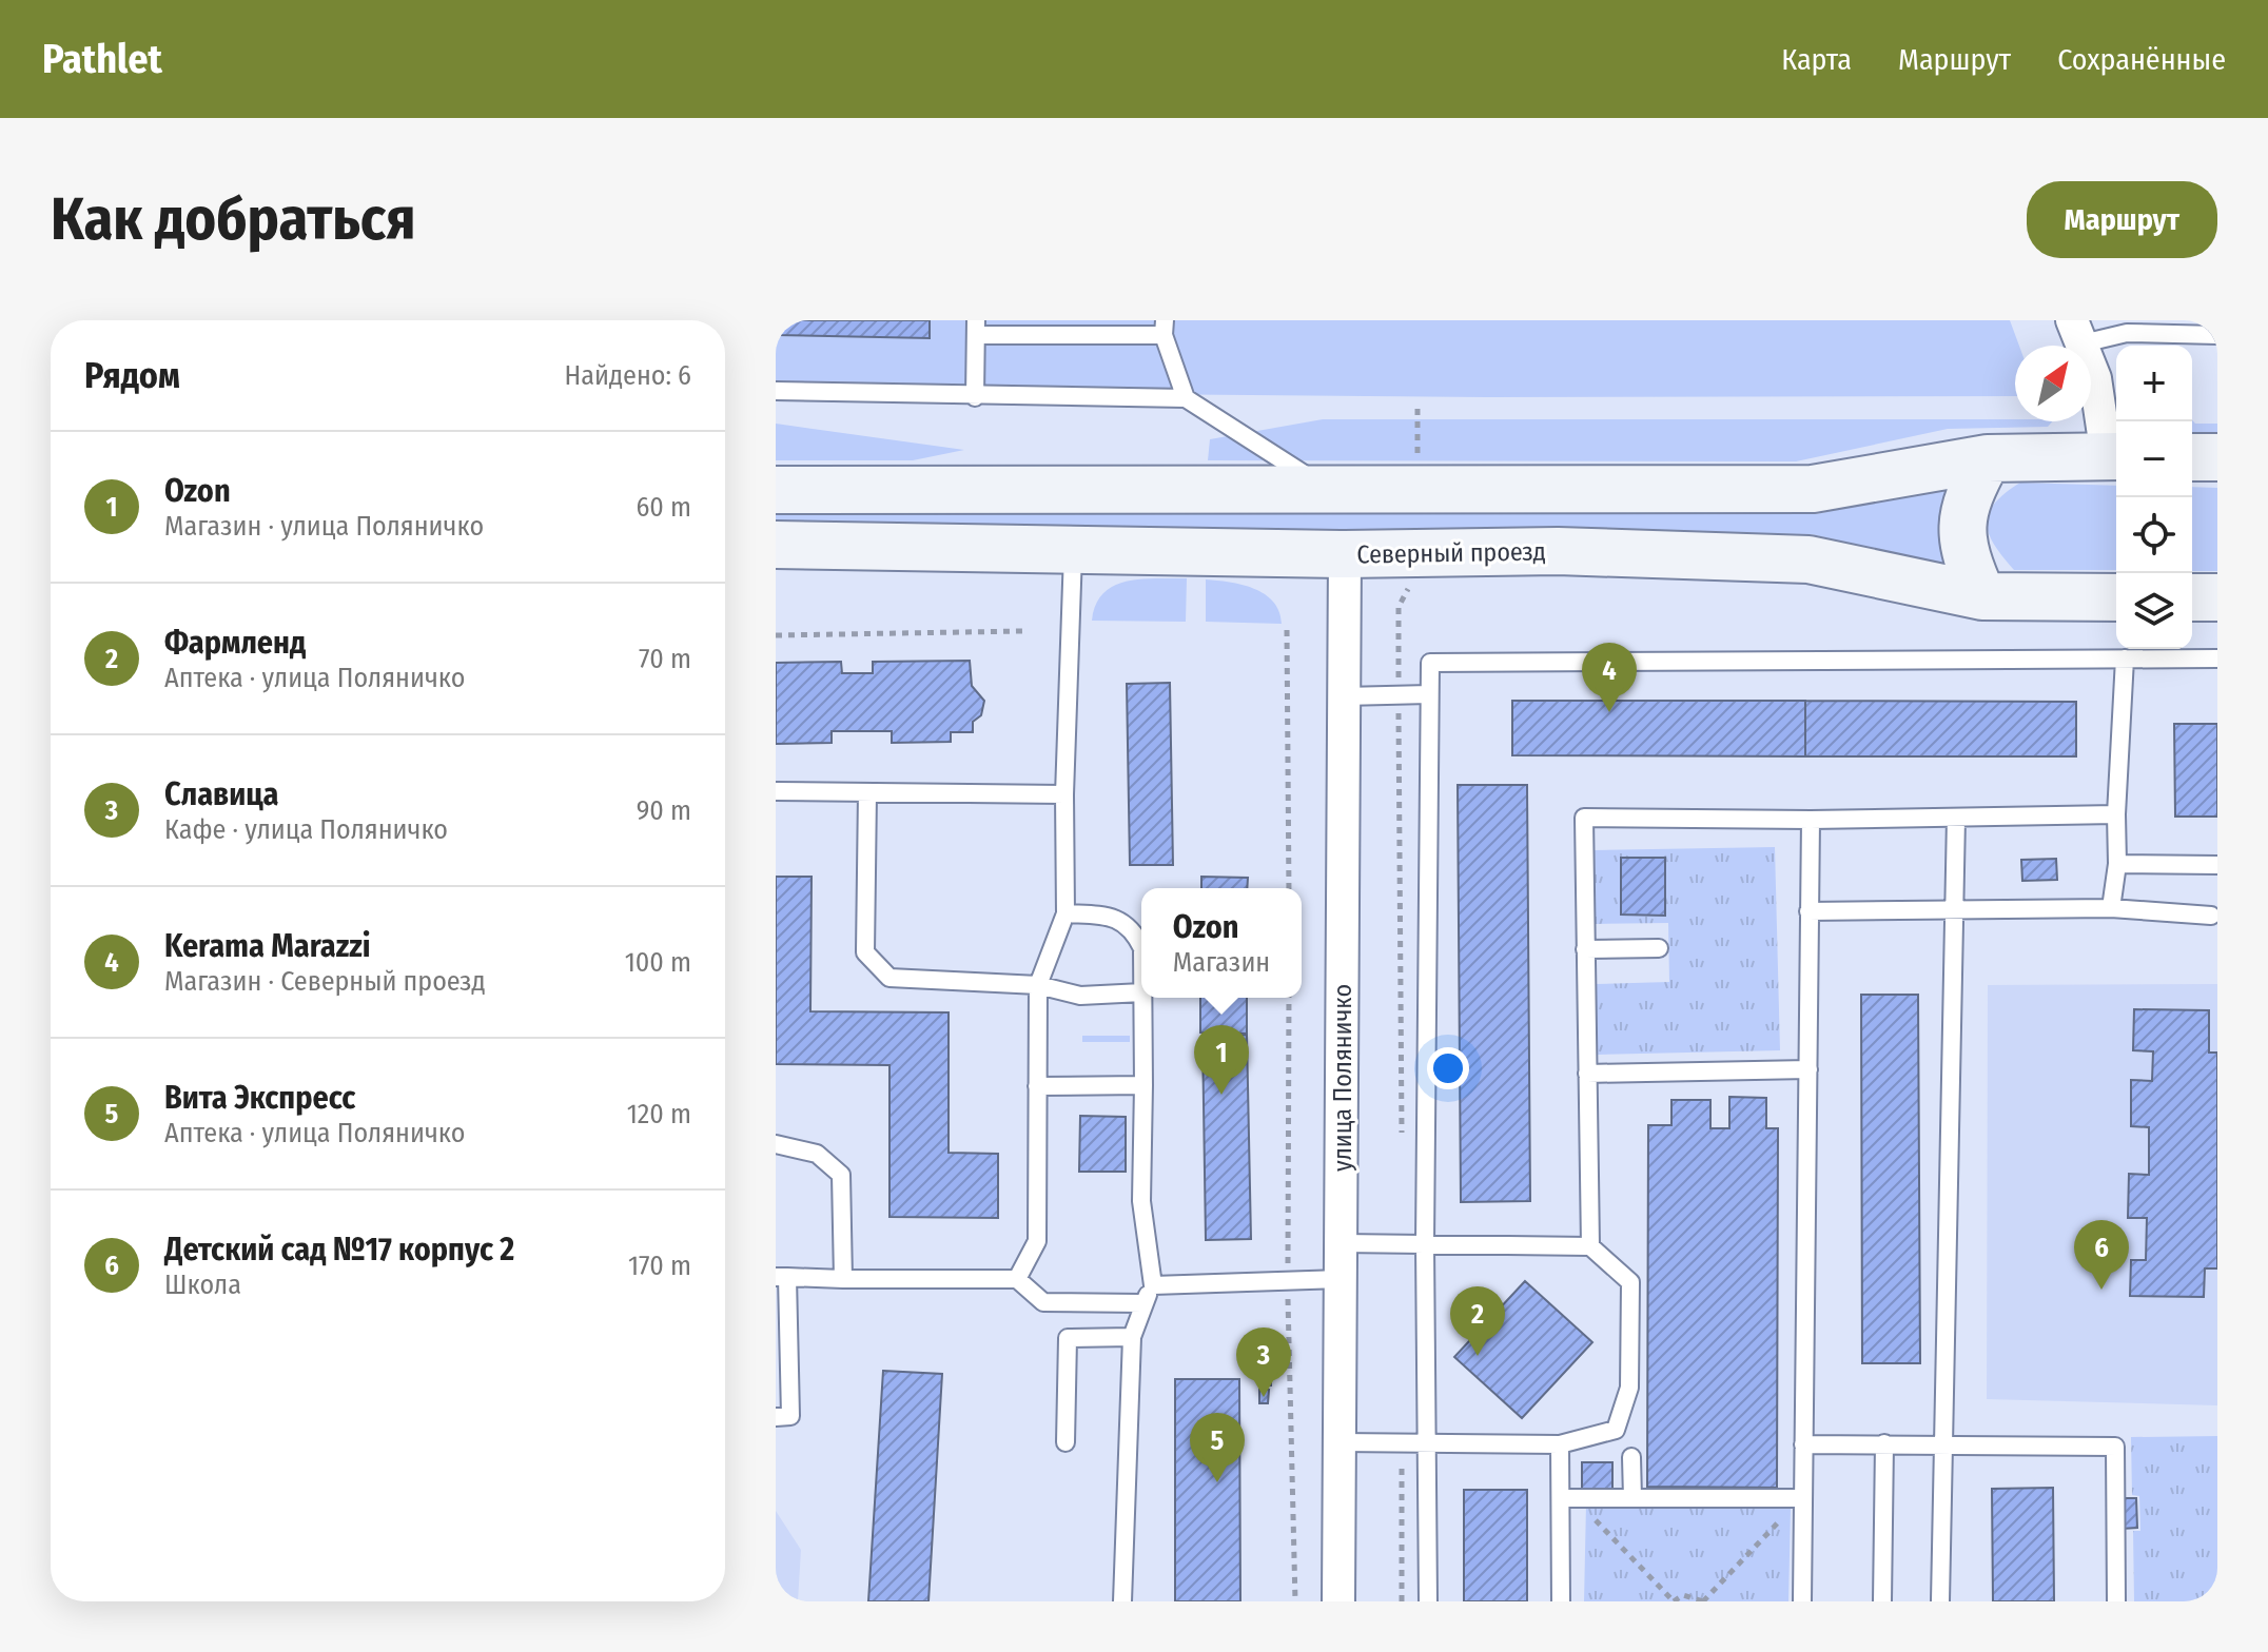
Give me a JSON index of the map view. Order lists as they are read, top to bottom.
{
  "streets": {
    "main road": ["Северный проезд"],
    "street": ["улица Поляничко"]
  },
  "crossings": [
    ["Северный проезд", "улица Поляничко"]
  ],
  "north": "top right",
  "page": {
    "header": "Pathlet",
    "nav": ["Карта", "Маршрут", "Сохранённые"],
    "buttons": "Маршрут",
    "title": "Как добраться",
    "heading": ["Рядом", "Найдено: 6"],
    "map_buttons": ["+", "−"],
    "list": [
      {
        "mark": "1",
        "name": "Ozon",
        "note": "Магазин · улица Поляничко",
        "value": "60 m"
      },
      {
        "mark": "2",
        "name": "Фармленд",
        "note": "Аптека · улица Поляничко",
        "value": "70 m"
      },
      {
        "mark": "3",
        "name": "Славица",
        "note": "Кафе · улица Поляничко",
        "value": "90 m"
      },
      {
        "mark": "4",
        "name": "Kerama Marazzi",
        "note": "Магазин · Северный проезд",
        "value": "100 m"
      },
      {
        "mark": "5",
        "name": "Вита Экспресс",
        "note": "Аптека · улица Поляничко",
        "value": "120 m"
      },
      {
        "mark": "6",
        "name": "Детский сад №17 корпус 2",
        "note": "Школа",
        "value": "170 m"
      }
    ],
    "pins": [
      "4",
      "1",
      "6",
      "2",
      "3",
      "5"
    ],
    "popup": ["Ozon", "Магазин"]
  }
}
